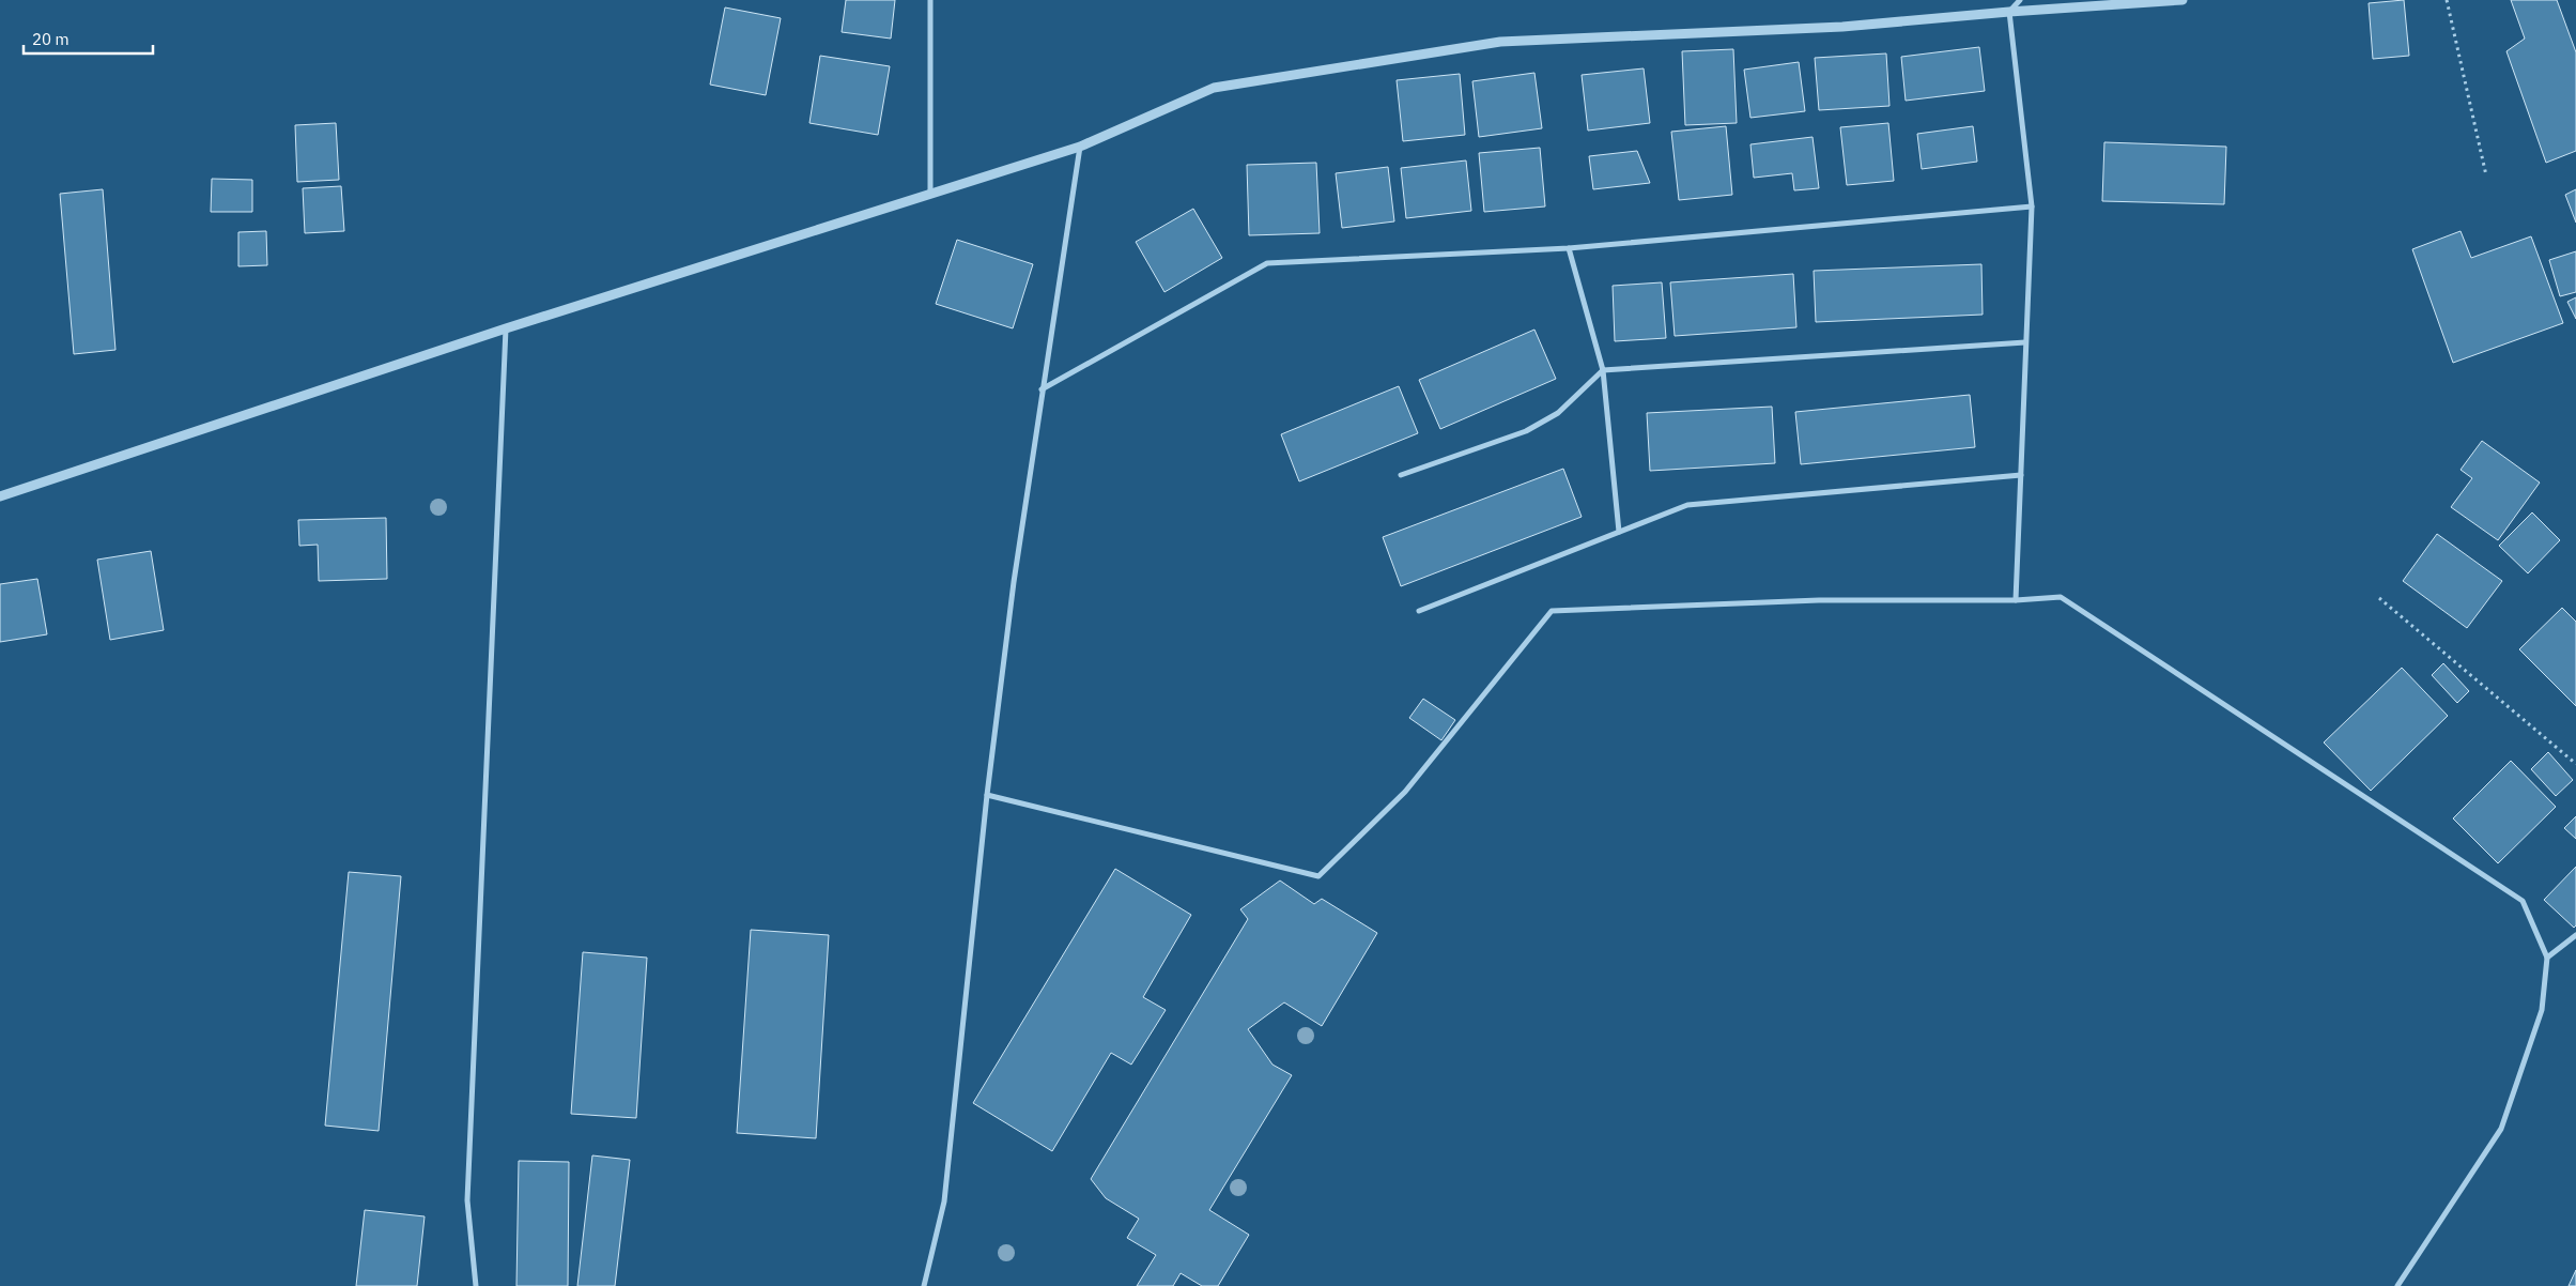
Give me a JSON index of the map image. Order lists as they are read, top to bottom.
{
  "scale_bar": "20 m"
}
